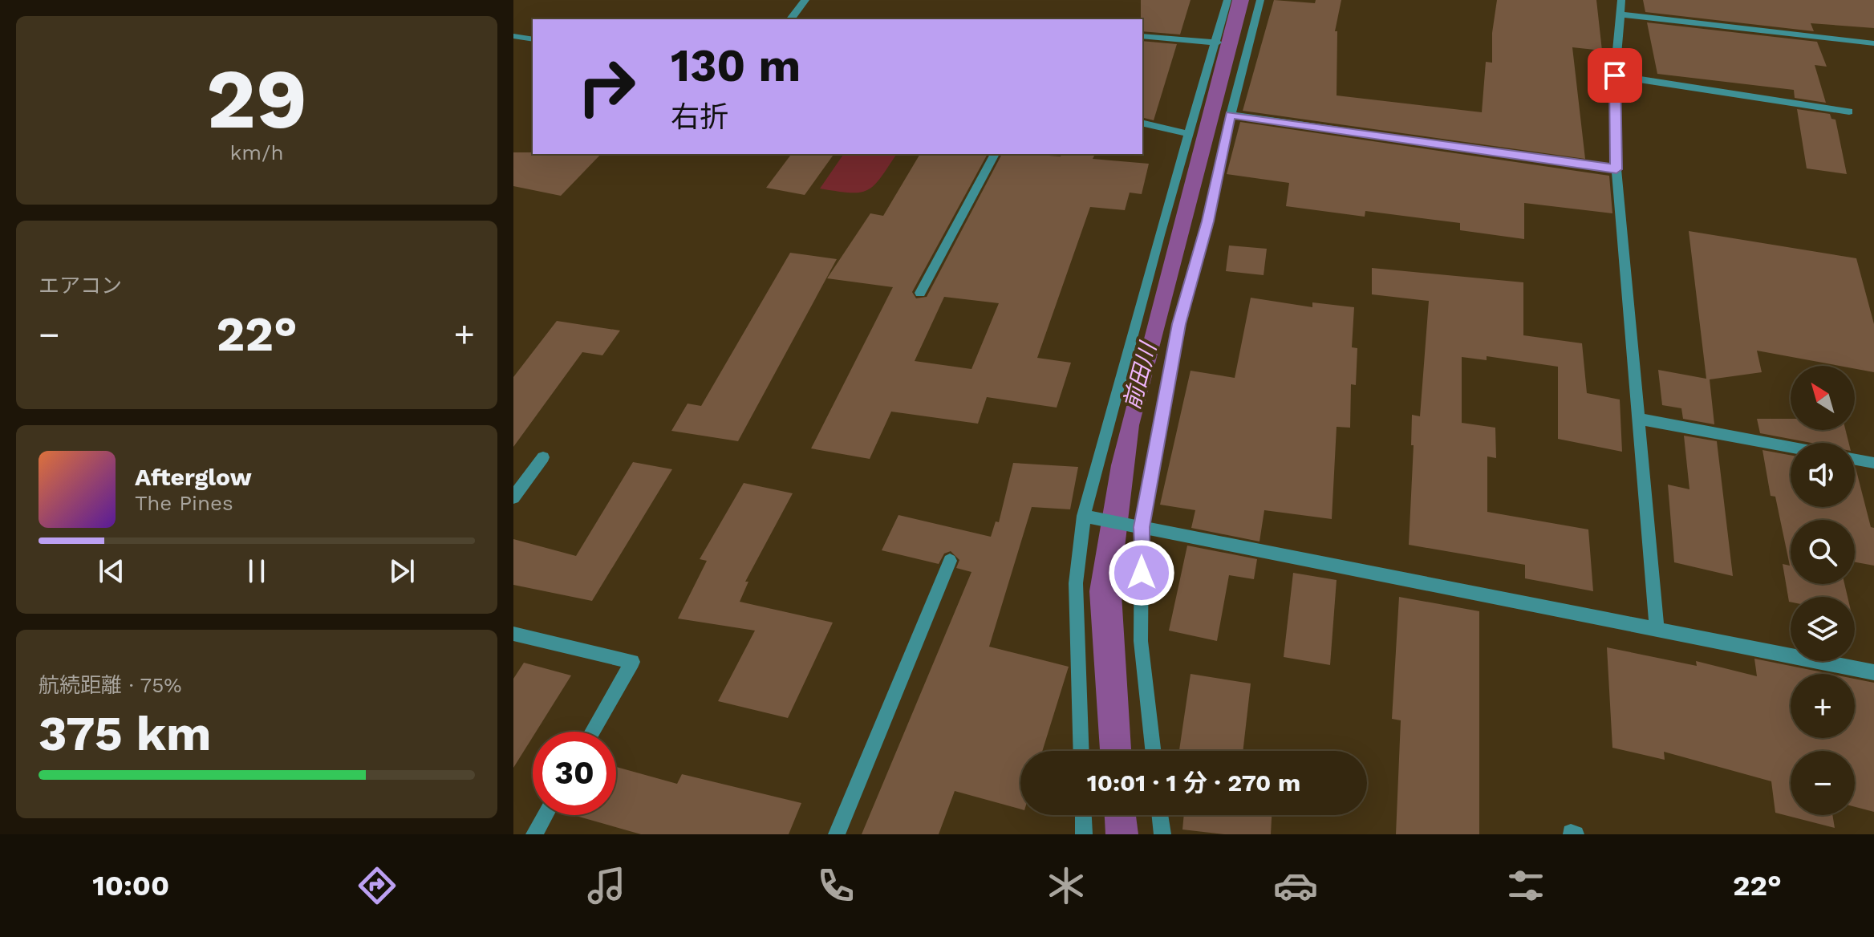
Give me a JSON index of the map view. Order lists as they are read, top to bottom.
{
  "water": ["前田川"],
  "north": "top left",
  "page": {
    "tile": [
      ["29", "km/h"],
      "エアコン",
      ["航続距離 · 75%", "375 km"]
    ],
    "turn": ["130 m", "右折"],
    "heat": ["−", "22°", "+"],
    "map_buttons": ["+", "−"],
    "song": ["Afterglow", "The Pines"],
    "limit": "30",
    "trip": "10:01 · 1 分 · 270 m",
    "tabs": ["10:00", "22°"]
  }
}
